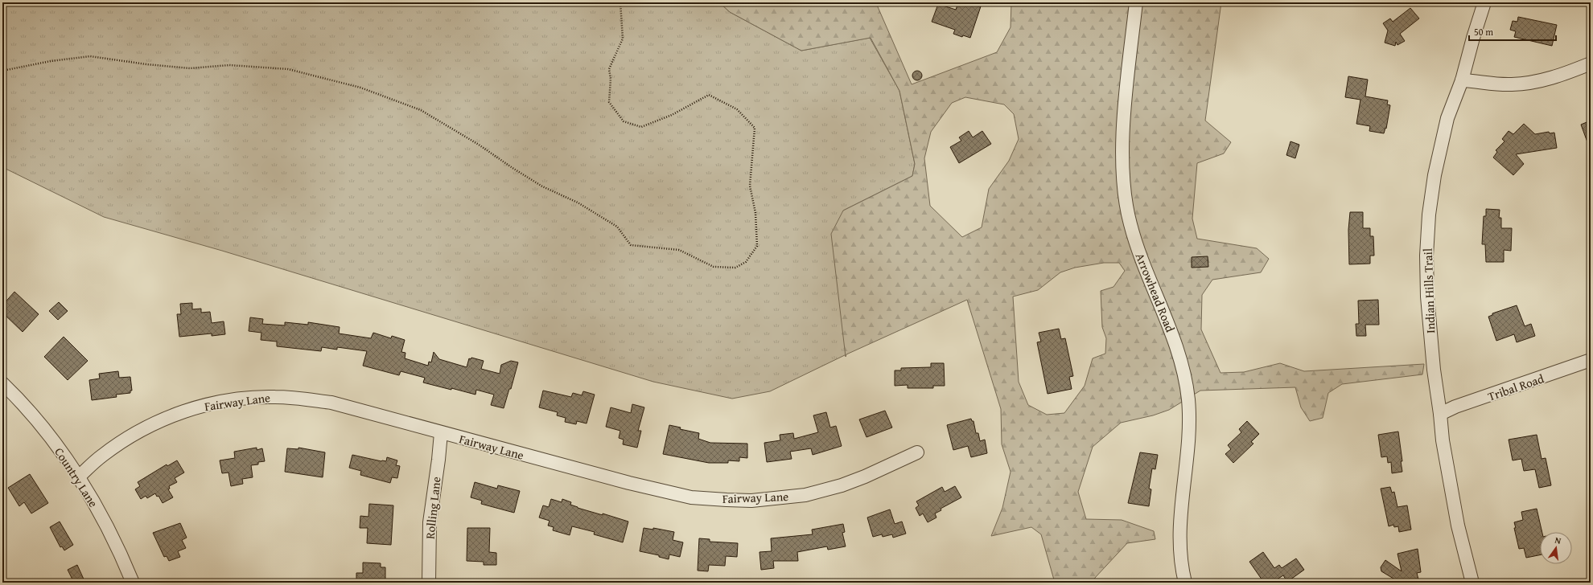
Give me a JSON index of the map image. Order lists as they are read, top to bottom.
{
  "streets": {
    "street": [
      "Indian Hills Trail",
      "Arrowhead Road",
      "Tribal Road",
      "Fairway Lane",
      "Country Lane",
      "Rolling Lane"
    ]
  },
  "crossings": [
    ["Indian Hills Trail", "Tribal Road"],
    ["Fairway Lane", "Country Lane"],
    ["Fairway Lane", "Rolling Lane"]
  ],
  "scale_bar": "50 m",
  "north": "top"
}
